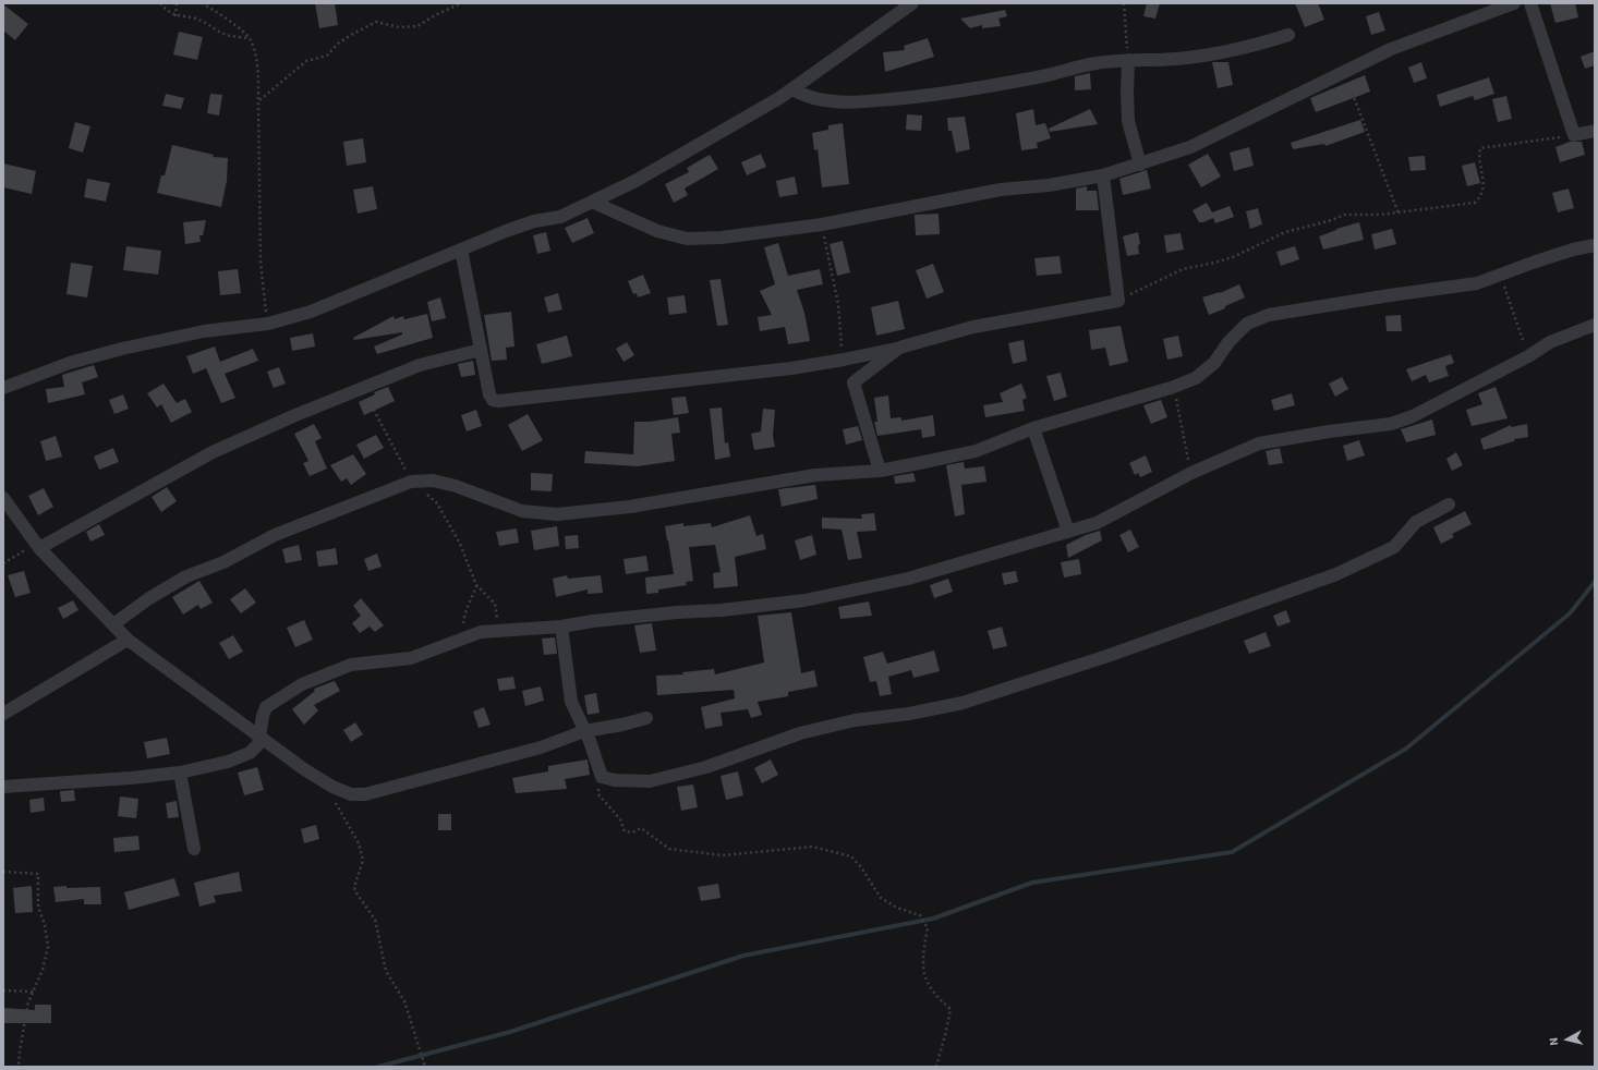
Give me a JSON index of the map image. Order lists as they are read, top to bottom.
{
  "north": "left"
}
